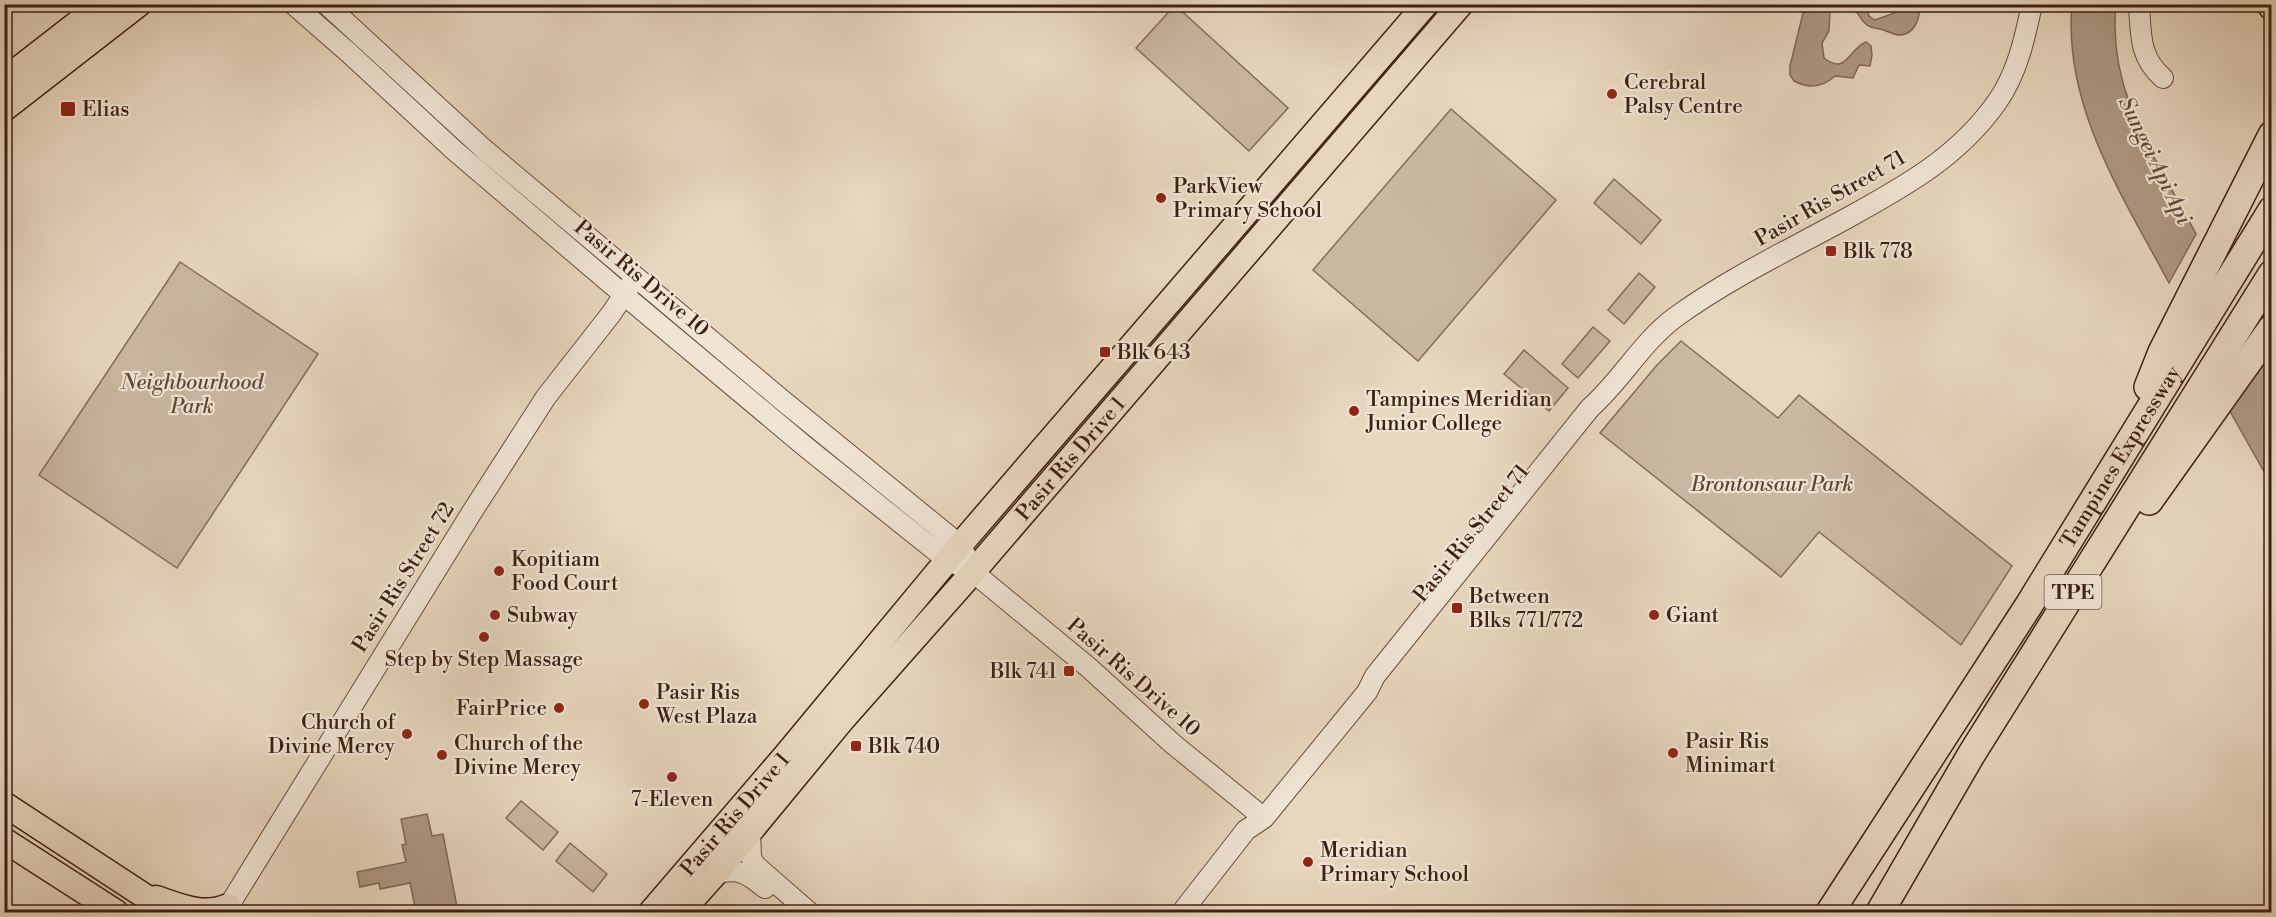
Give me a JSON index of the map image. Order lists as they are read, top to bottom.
{
  "streets": {
    "highway": ["Tampines Expressway", "TPE"],
    "main road": ["Pasir Ris Drive 1"],
    "street": ["Pasir Ris Street 71", "Pasir Ris Drive 10", "Pasir Ris Street 72"]
  },
  "crossings": [
    ["Pasir Ris Street 71", "Pasir Ris Drive 10"],
    ["Pasir Ris Drive 10", "Pasir Ris Drive 1"],
    ["Pasir Ris Drive 10", "Pasir Ris Street 72"]
  ],
  "water": ["Sungei Api Api"],
  "parks": ["Neighbourhood Park", "Brontonsaur Park"],
  "places": {
    "other": [
      "Cerebral Palsy Centre",
      "ParkView Primary School",
      "Tampines Meridian Junior College",
      "Kopitiam Food Court",
      "Subway",
      "Giant",
      "Step by Step Massage",
      "Pasir Ris West Plaza",
      "FairPrice",
      "Church of Divine Mercy",
      "Pasir Ris Minimart",
      "Church of the Divine Mercy",
      "7-Eleven",
      "Meridian Primary School"
    ],
    "transit": [
      "Elias",
      "Blk 778",
      "Blk 643",
      "Between Blks 771/772",
      "Blk 741",
      "Blk 740"
    ]
  }
}
